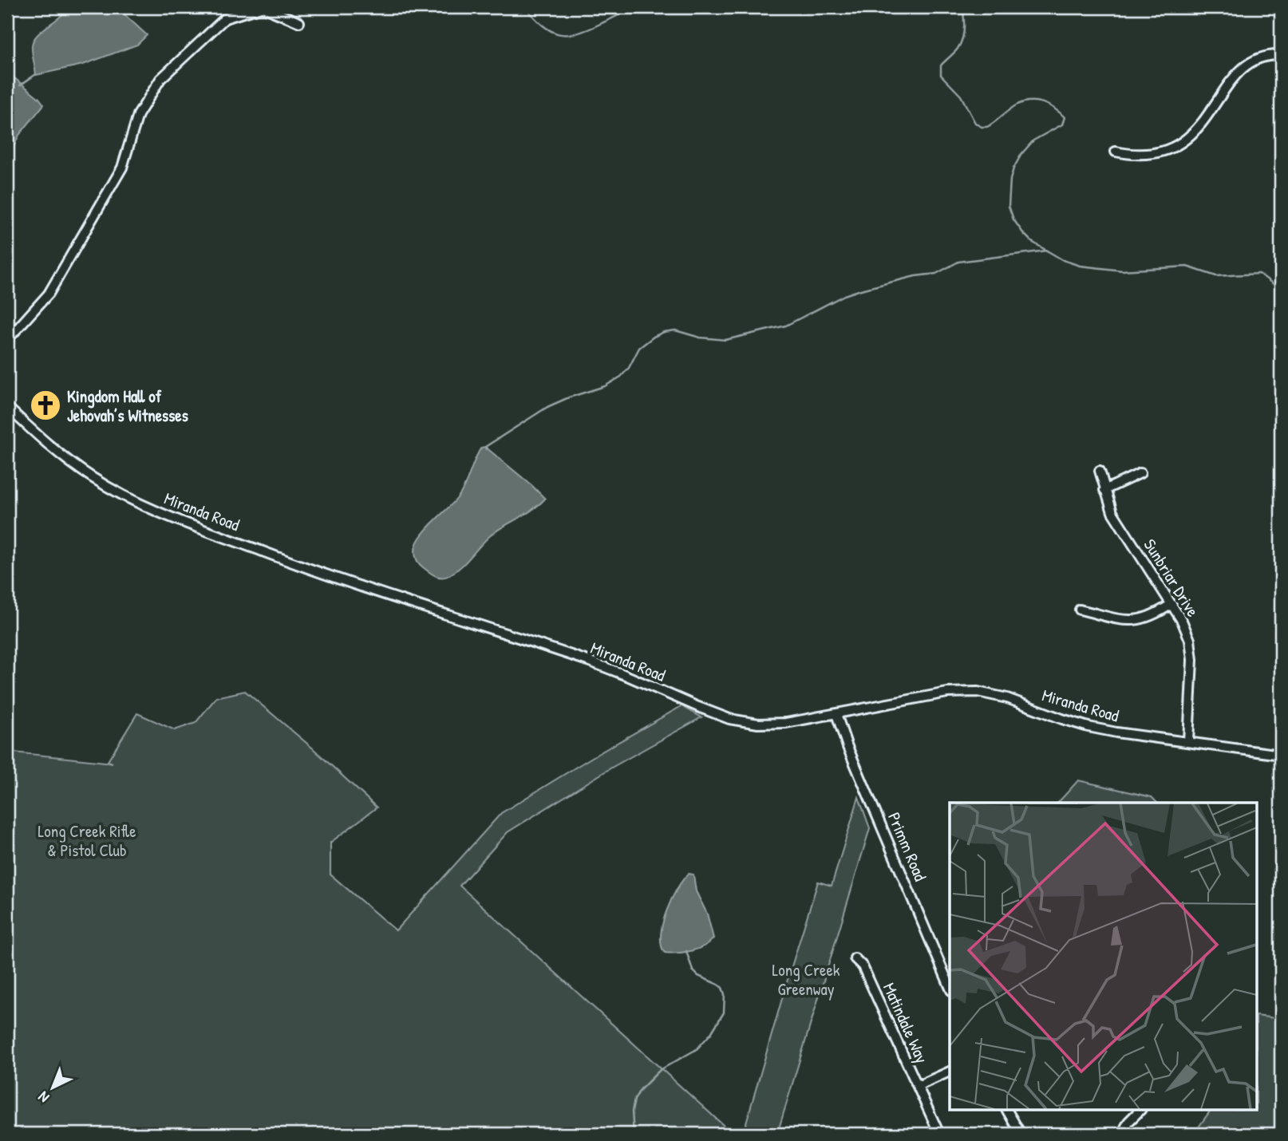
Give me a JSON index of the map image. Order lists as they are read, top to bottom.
{
  "streets": {
    "street": [
      "Miranda Road",
      "Sunbriar Drive",
      "Primm Road",
      "Matindale Way"
    ]
  },
  "crossings": [
    ["Miranda Road", "Sunbriar Drive"],
    ["Miranda Road", "Primm Road"]
  ],
  "parks": ["Long Creek Rifle & Pistol Club", "Long Creek Greenway"],
  "places": {
    "church": ["Kingdom Hall of Jehovah’s Witnesses"]
  },
  "north": "bottom left"
}
